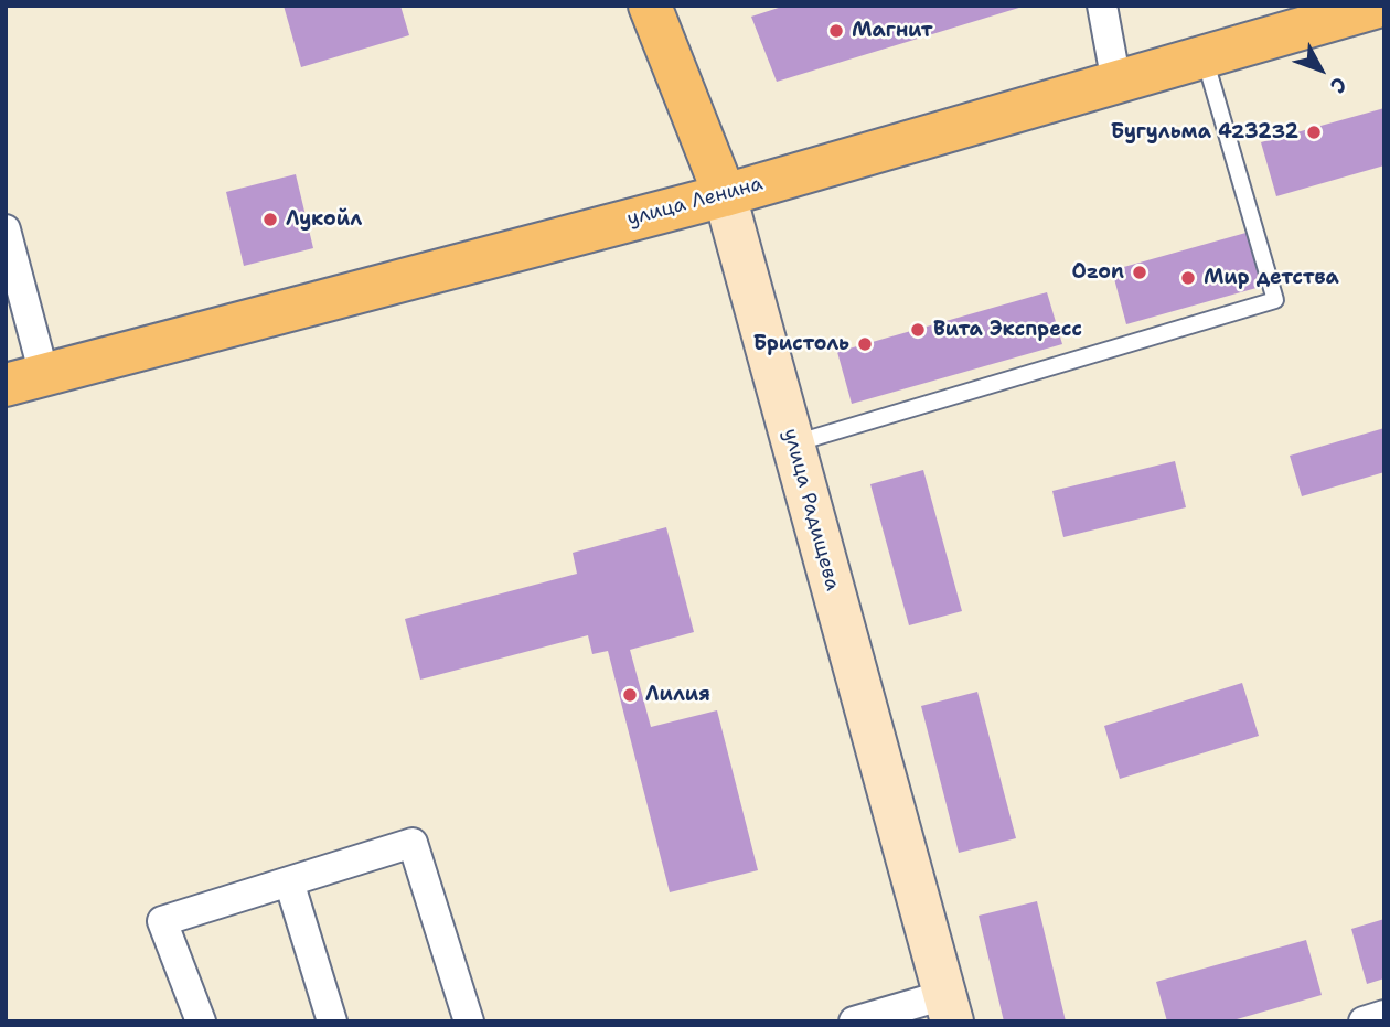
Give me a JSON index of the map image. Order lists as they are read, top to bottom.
{
  "streets": {
    "main road": ["улица Ленина", "улица Радищева"]
  },
  "crossings": [
    ["улица Ленина", "улица Радищева"]
  ],
  "places": [
    "Магнит",
    "Бугульма 423232",
    "Лукойл",
    "Ozon",
    "Мир детства",
    "Вита Экспресс",
    "Бристоль",
    "Лилия"
  ],
  "north": "bottom right"
}
